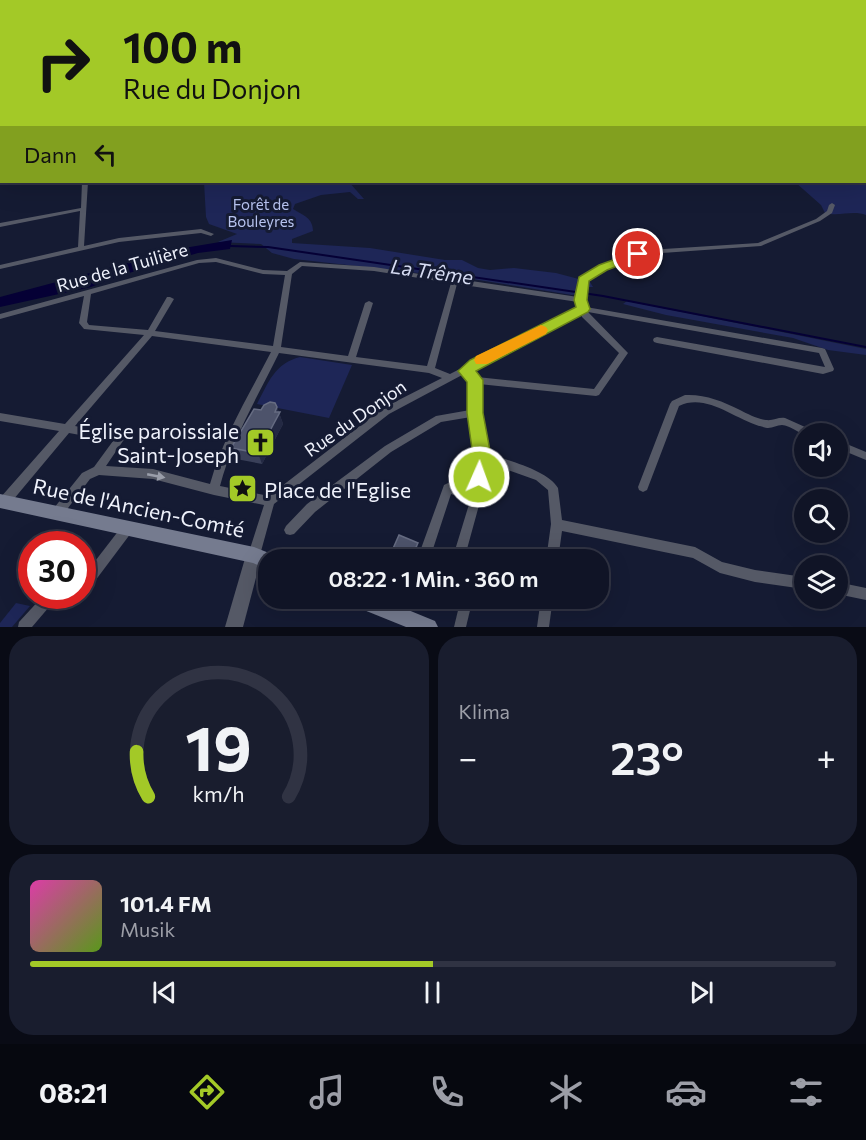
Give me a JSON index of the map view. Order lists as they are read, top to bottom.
{
  "streets": {
    "main road": ["Rue de l'Ancien-Comté"],
    "street": ["Rue de la Tuilière", "Rue du Donjon"]
  },
  "water": ["La Trême"],
  "parks": ["Forêt de Bouleyres"],
  "places": {
    "church": ["Église paroissiale Saint-Joseph"],
    "place": ["Place de l'Eglise"]
  },
  "page": {
    "turn": ["100 m", "Rue du Donjon"],
    "then": "Dann",
    "limit": "30",
    "trip": "08:22 · 1 Min. · 360 m",
    "tile": "Klima",
    "heat": ["−", "23°", "+"],
    "song": ["101.4 FM", "Musik"],
    "tabs": "08:21",
    "gauge": ["19", "km/h"]
  }
}
